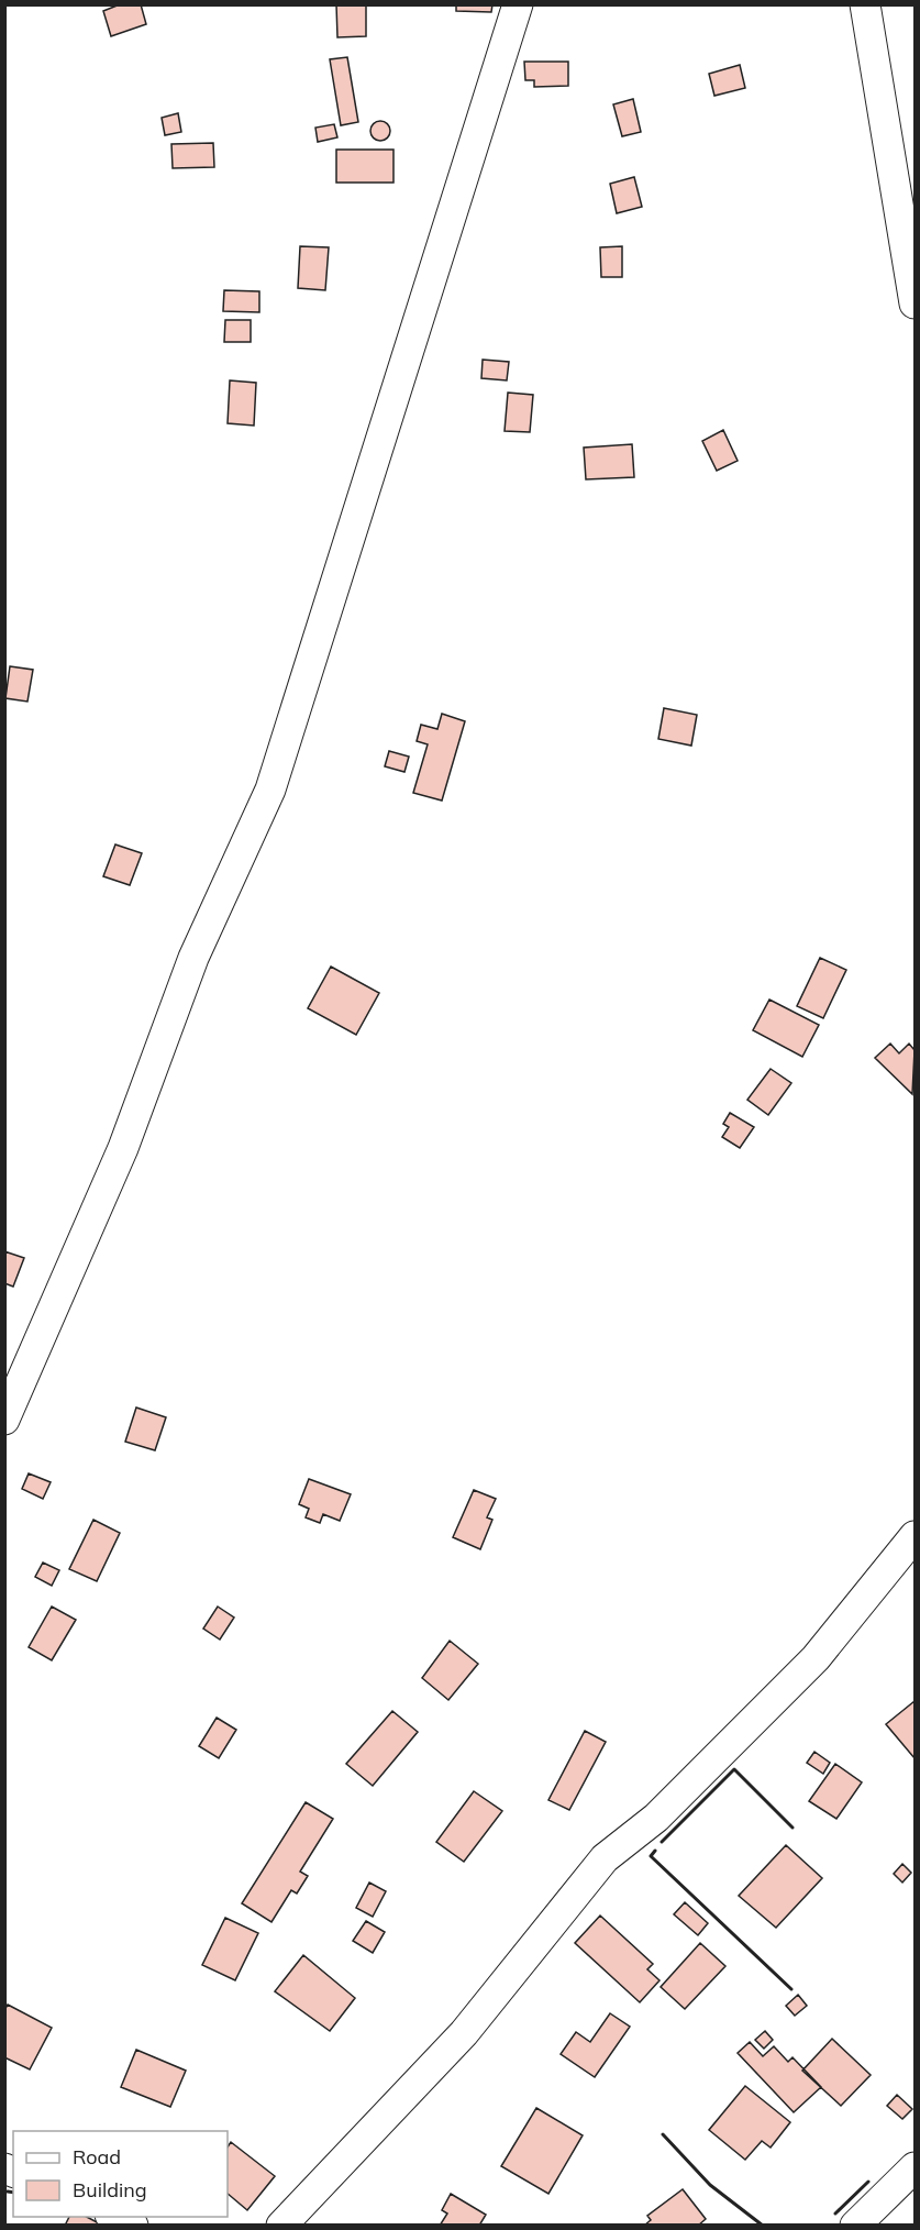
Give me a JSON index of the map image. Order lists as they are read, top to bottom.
{
  "legend": ["Road", "Building"]
}
